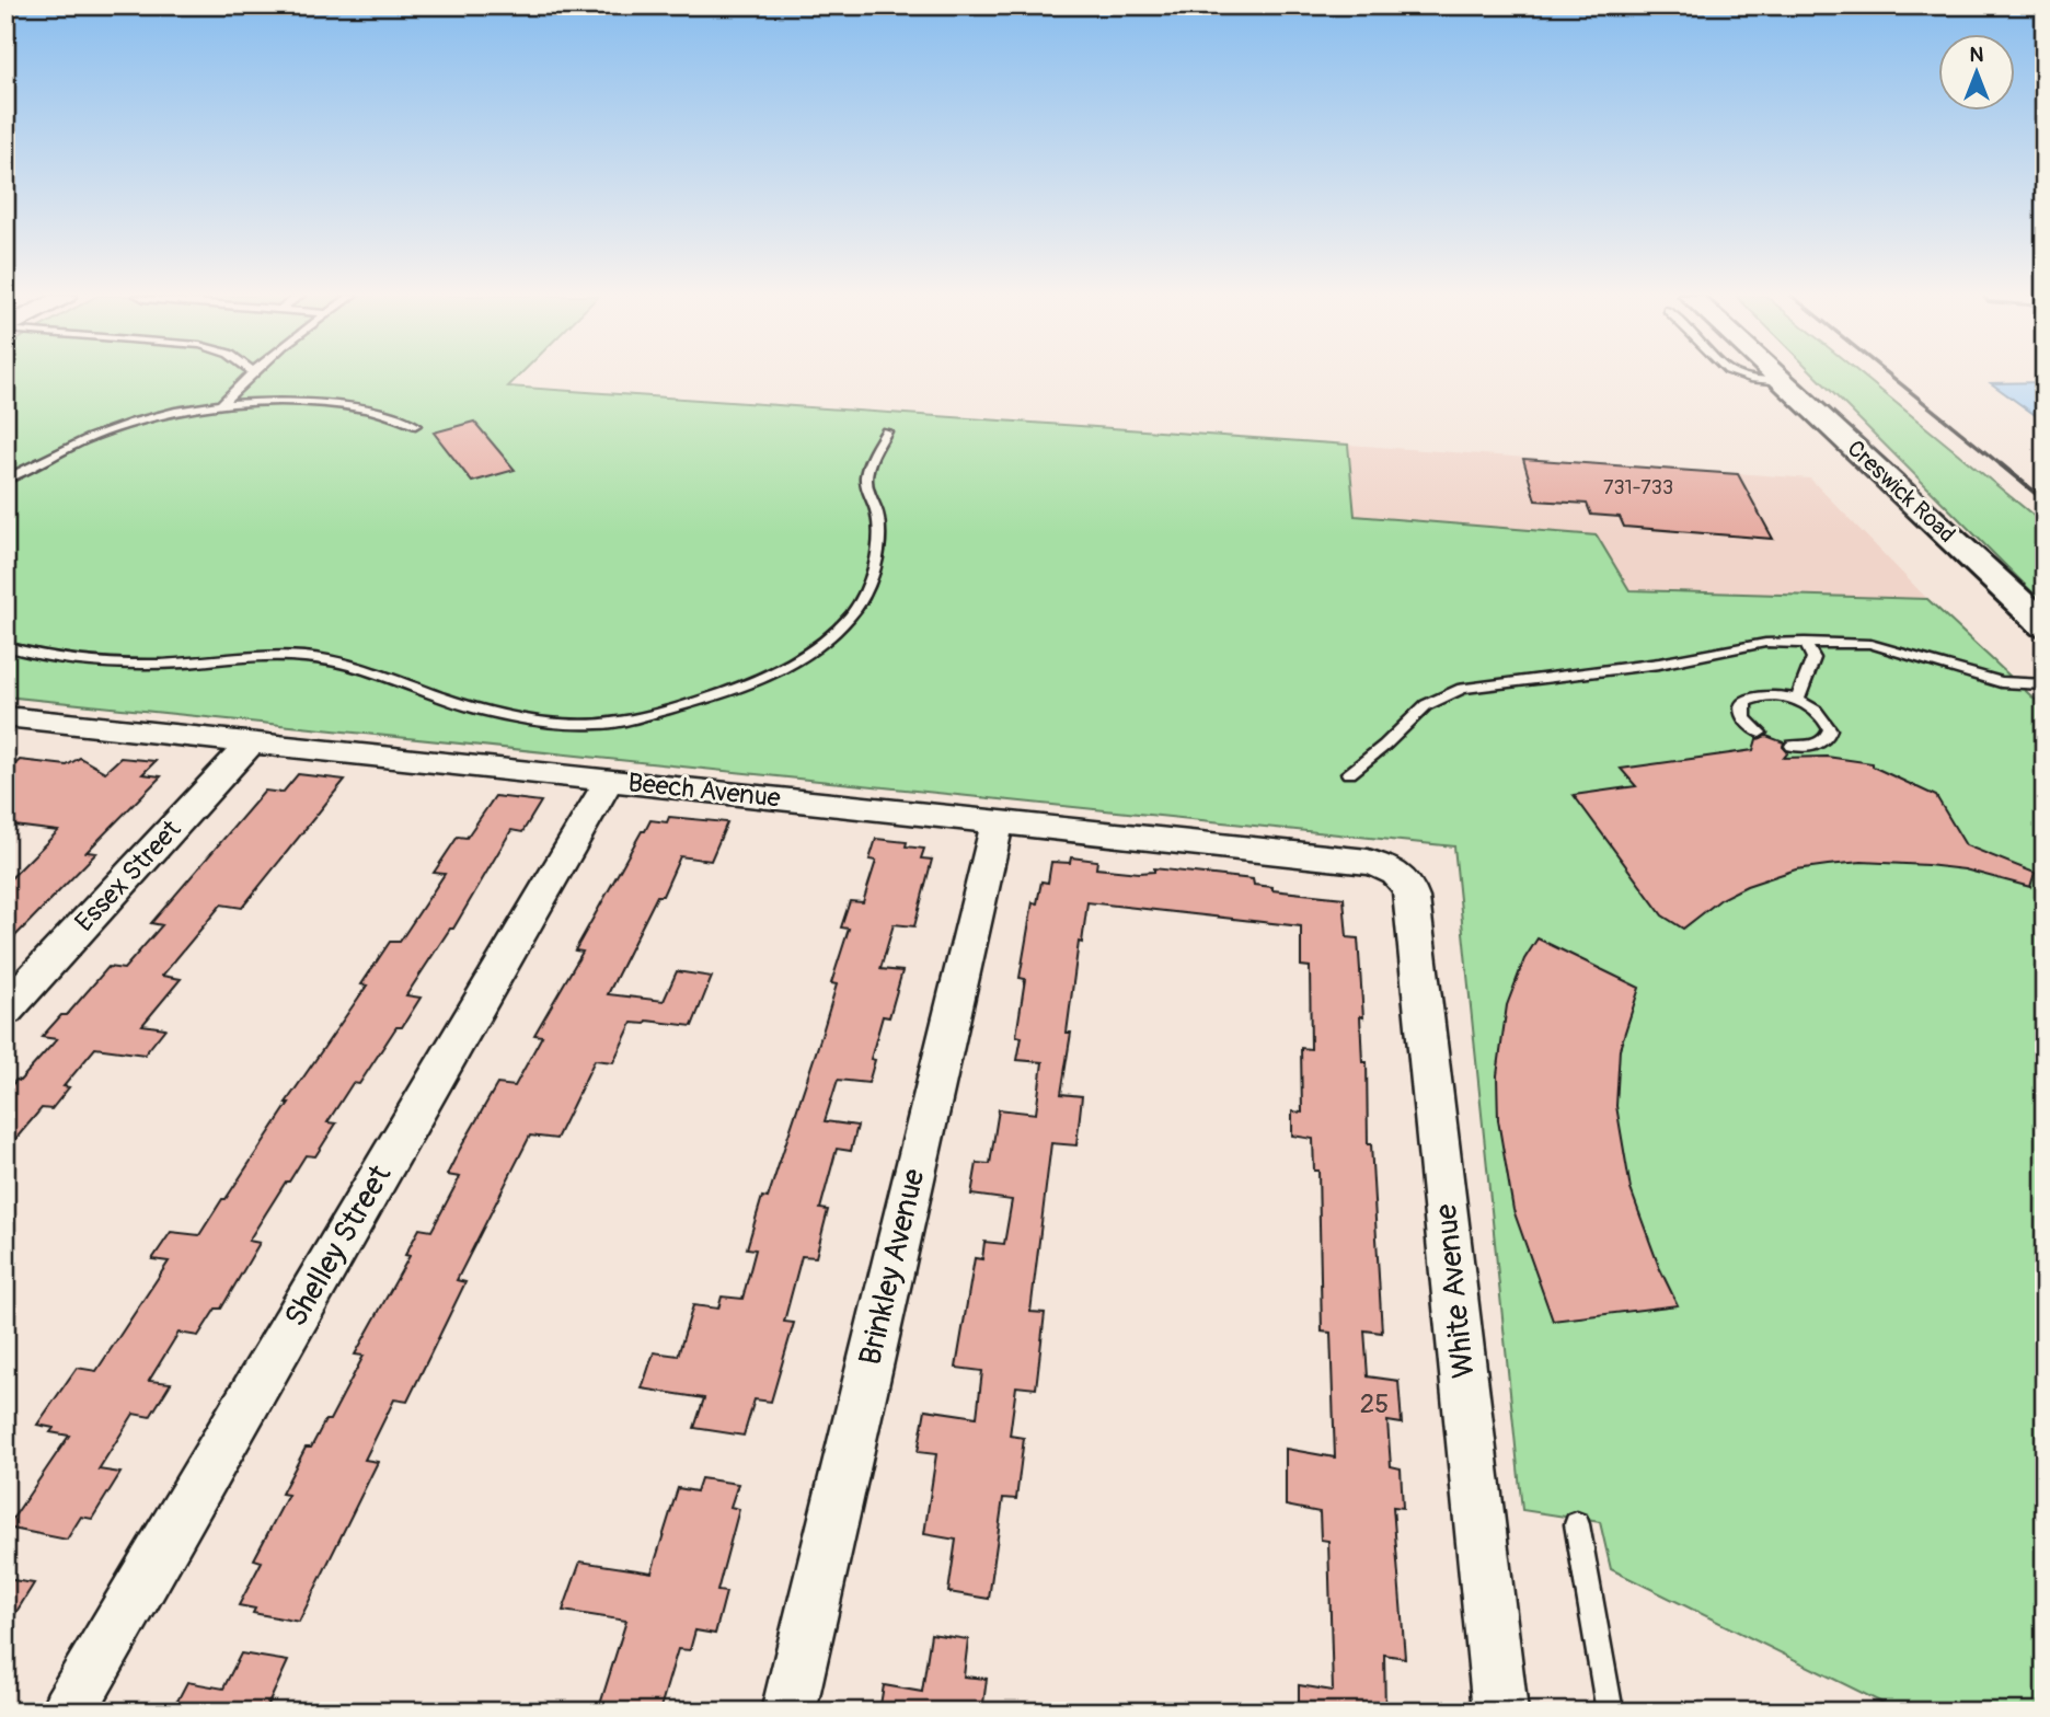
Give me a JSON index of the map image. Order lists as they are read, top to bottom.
{
  "streets": {
    "main road": ["Creswick Road"],
    "street": [
      "Beech Avenue",
      "Essex Street",
      "Shelley Street",
      "Brinkley Avenue",
      "White Avenue"
    ]
  },
  "crossings": [
    ["Beech Avenue", "Essex Street"],
    ["Beech Avenue", "Shelley Street"],
    ["Beech Avenue", "Brinkley Avenue"],
    ["Beech Avenue", "White Avenue"]
  ],
  "house_numbers": ["731-733", "25"],
  "north": "top"
}
